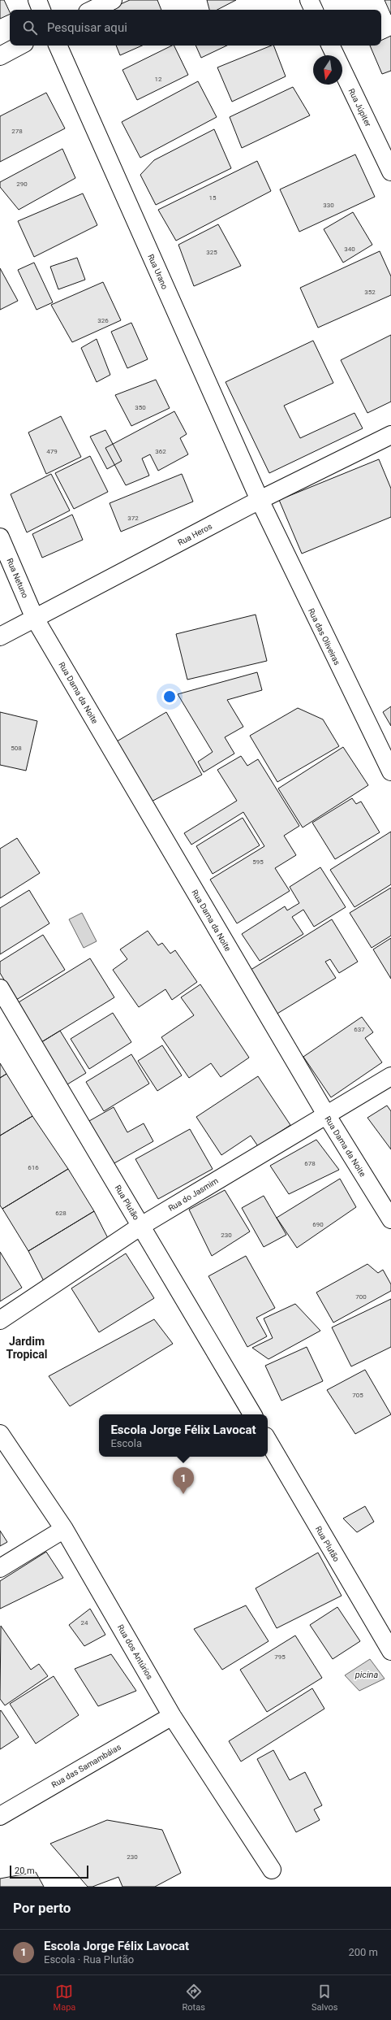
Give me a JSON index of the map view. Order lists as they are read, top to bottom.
{
  "streets": {
    "street": [
      "Rua Júpiter",
      "Rua Urano",
      "Rua Heros",
      "Rua Netuno",
      "Rua das Oliveiras",
      "Rua Dama da Noite",
      "Rua do Jasmim",
      "Rua Plutão",
      "Rua dos Antúrios",
      "Rua das Samambáias"
    ]
  },
  "crossings": [
    ["Rua Urano", "Rua Heros"],
    ["Rua Urano", "Rua das Oliveiras"],
    ["Rua Heros", "Rua Netuno"],
    ["Rua Heros", "Rua das Oliveiras"],
    ["Rua Heros", "Rua Dama da Noite"],
    ["Rua Netuno", "Rua Dama da Noite"],
    ["Rua Dama da Noite", "Rua do Jasmim"],
    ["Rua do Jasmim", "Rua Plutão"],
    ["Rua dos Antúrios", "Rua das Samambáias"]
  ],
  "districts": ["Jardim Tropical"],
  "water": ["picina"],
  "house_numbers": [
    "12",
    "278",
    "290",
    "15",
    "330",
    "340",
    "325",
    "352",
    "326",
    "350",
    "479",
    "362",
    "372",
    "508",
    "595",
    "637",
    "678",
    "616",
    "628",
    "690",
    "230",
    "700",
    "705",
    "24",
    "795",
    "230"
  ],
  "scale_bar": "20 m",
  "north": "bottom",
  "page": {
    "search": "Pesquisar aqui",
    "popup": ["Escola Jorge Félix Lavocat", "Escola"],
    "pins": "1",
    "scale": "20 m",
    "heading": "Por perto",
    "list": [
      {
        "mark": "1",
        "name": "Escola Jorge Félix Lavocat",
        "note": "Escola · Rua Plutão",
        "value": "200 m"
      }
    ],
    "nav": ["Mapa", "Rotas", "Salvos"]
  }
}
